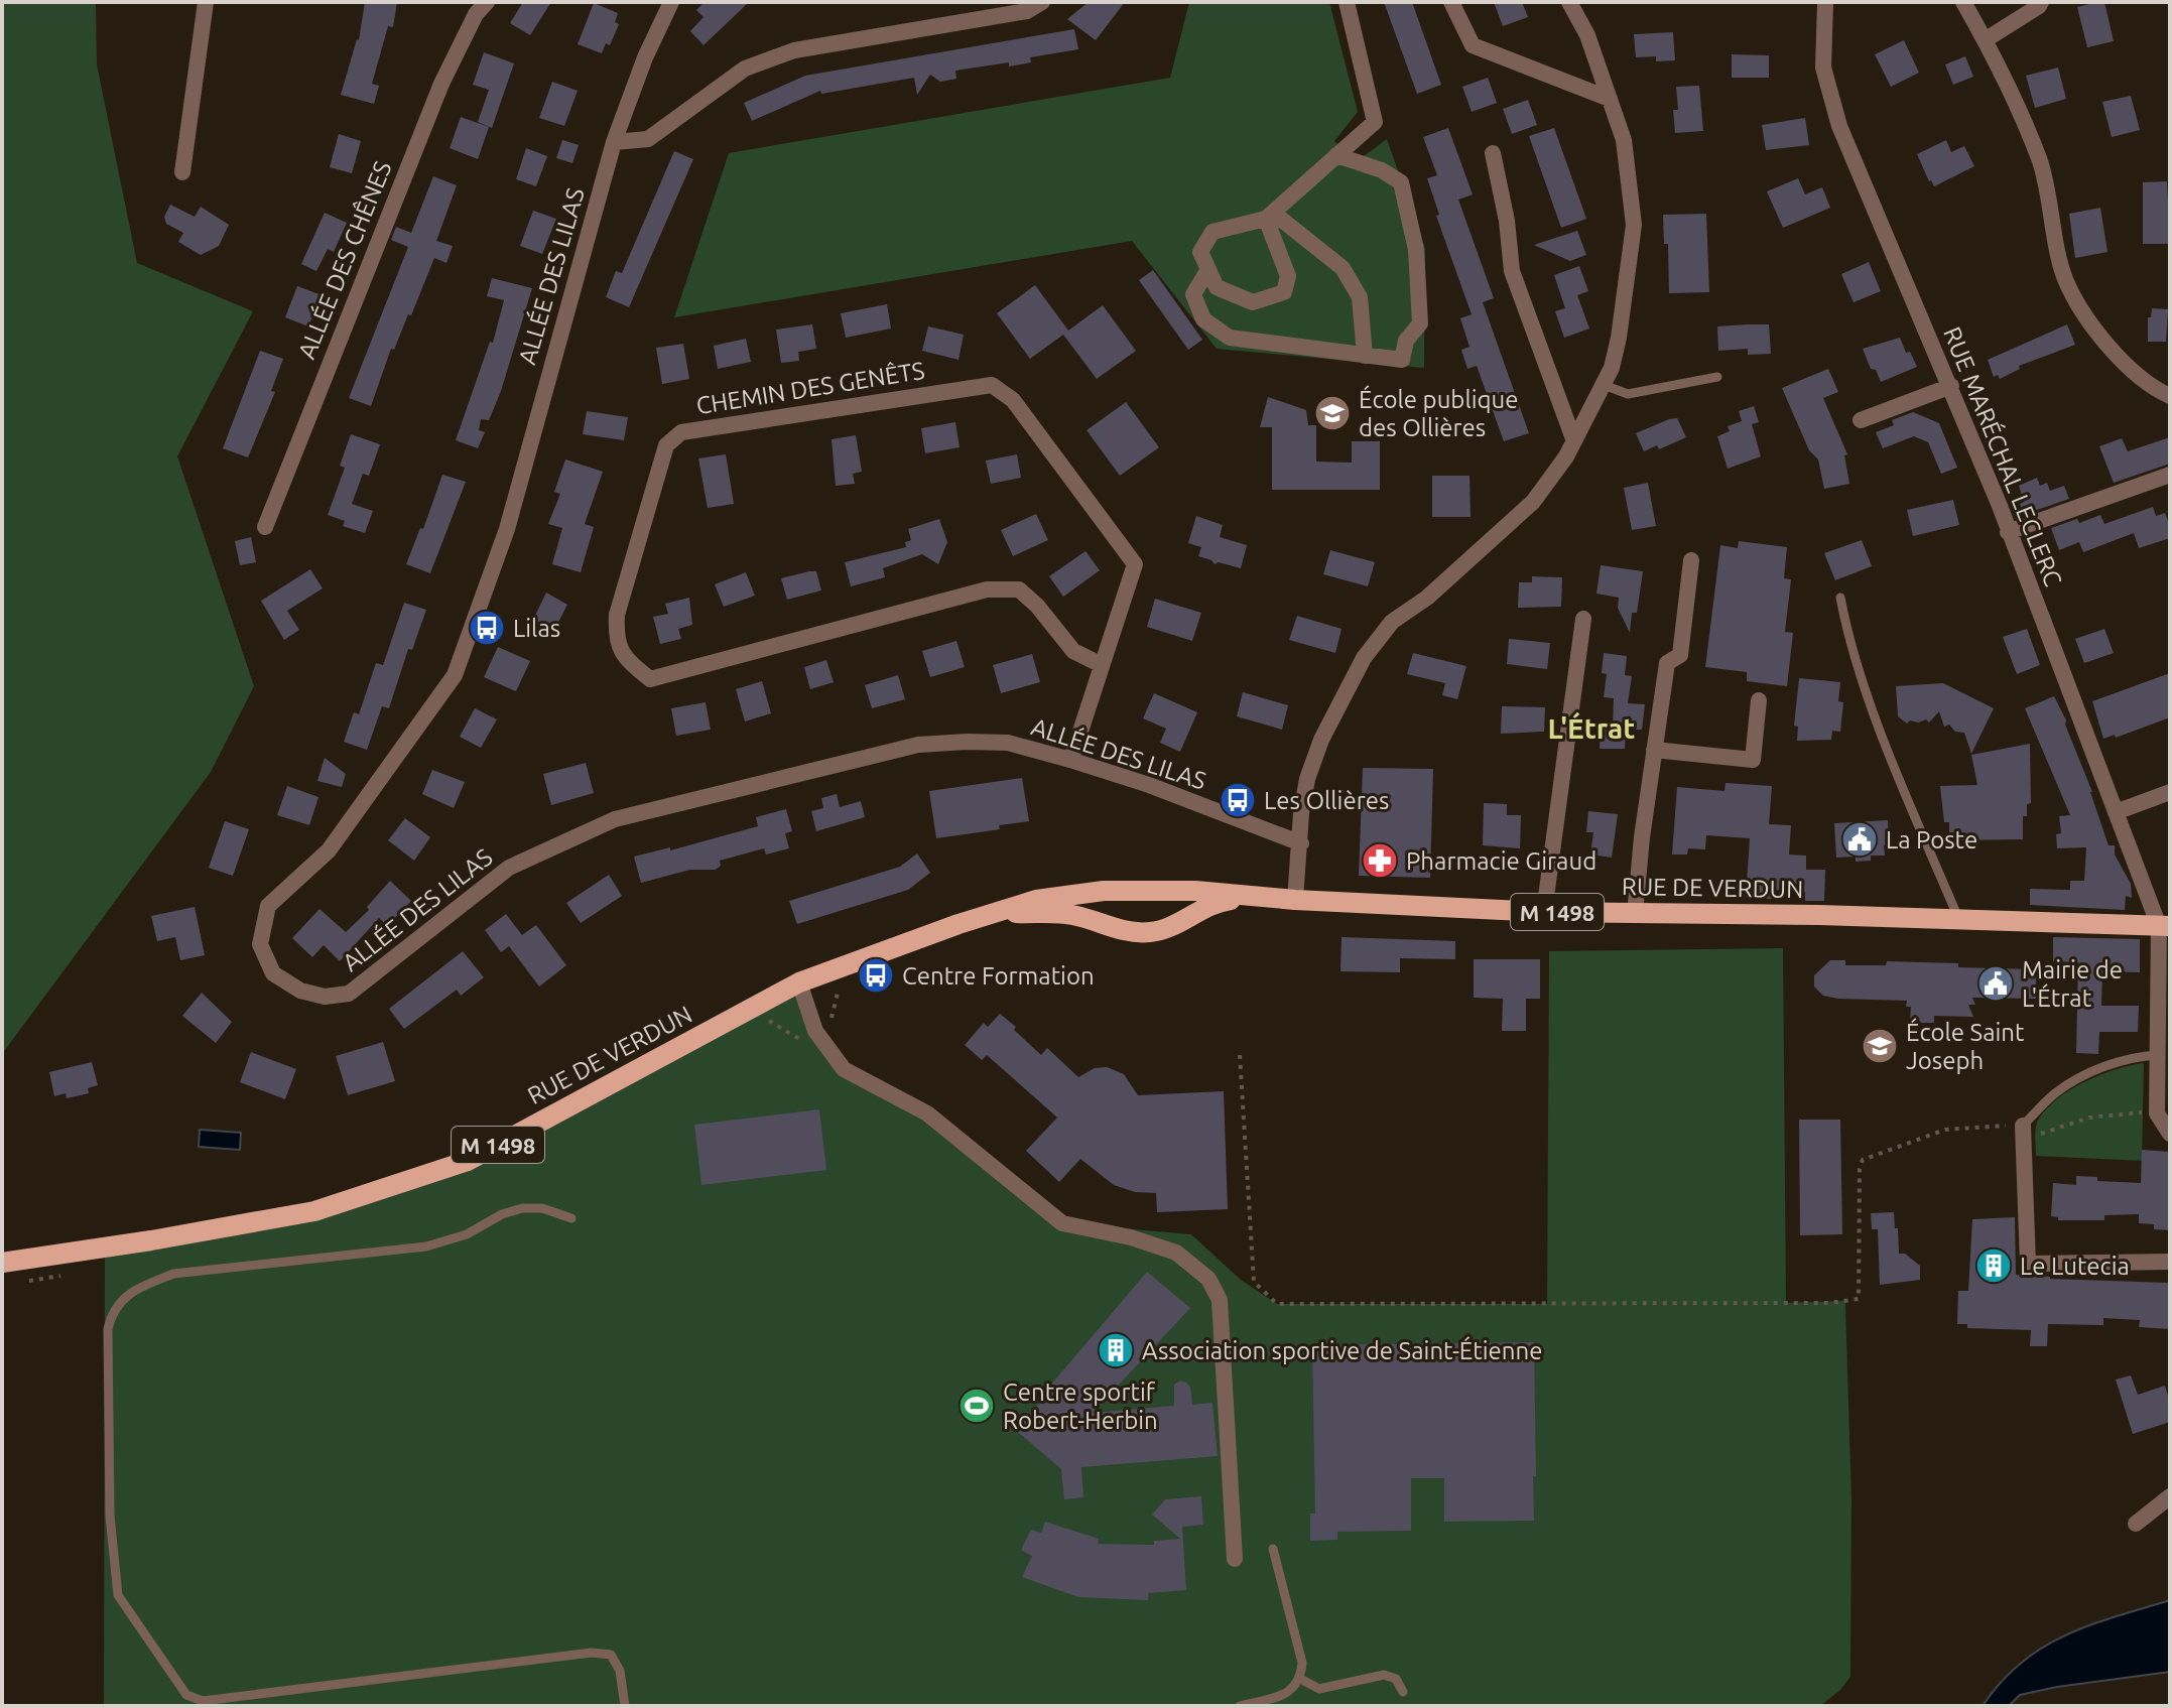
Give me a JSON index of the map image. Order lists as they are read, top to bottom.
{
  "streets": {
    "main road": ["RUE DE VERDUN", "M 1498"],
    "street": [
      "ALLÉE DES CHÊNES",
      "ALLÉE DES LILAS",
      "CHEMIN DES GENÊTS",
      "RUE MARÉCHAL LECLERC"
    ]
  },
  "crossings": [
    ["ALLÉE DES LILAS", "CHEMIN DES GENÊTS"],
    ["RUE MARÉCHAL LECLERC", "RUE DE VERDUN"]
  ],
  "districts": ["L'Étrat"],
  "places": {
    "school or university": ["École publique des Ollières", "École Saint Joseph"],
    "bus stop": ["Lilas", "Les Ollières", "Centre Formation"],
    "public building": ["La Poste", "Mairie de L'Étrat"],
    "pharmacy": ["Pharmacie Giraud"],
    "building": ["Le Lutecia", "Association sportive de Saint-Étienne"],
    "sports": ["Centre sportif Robert-Herbin"]
  }
}
